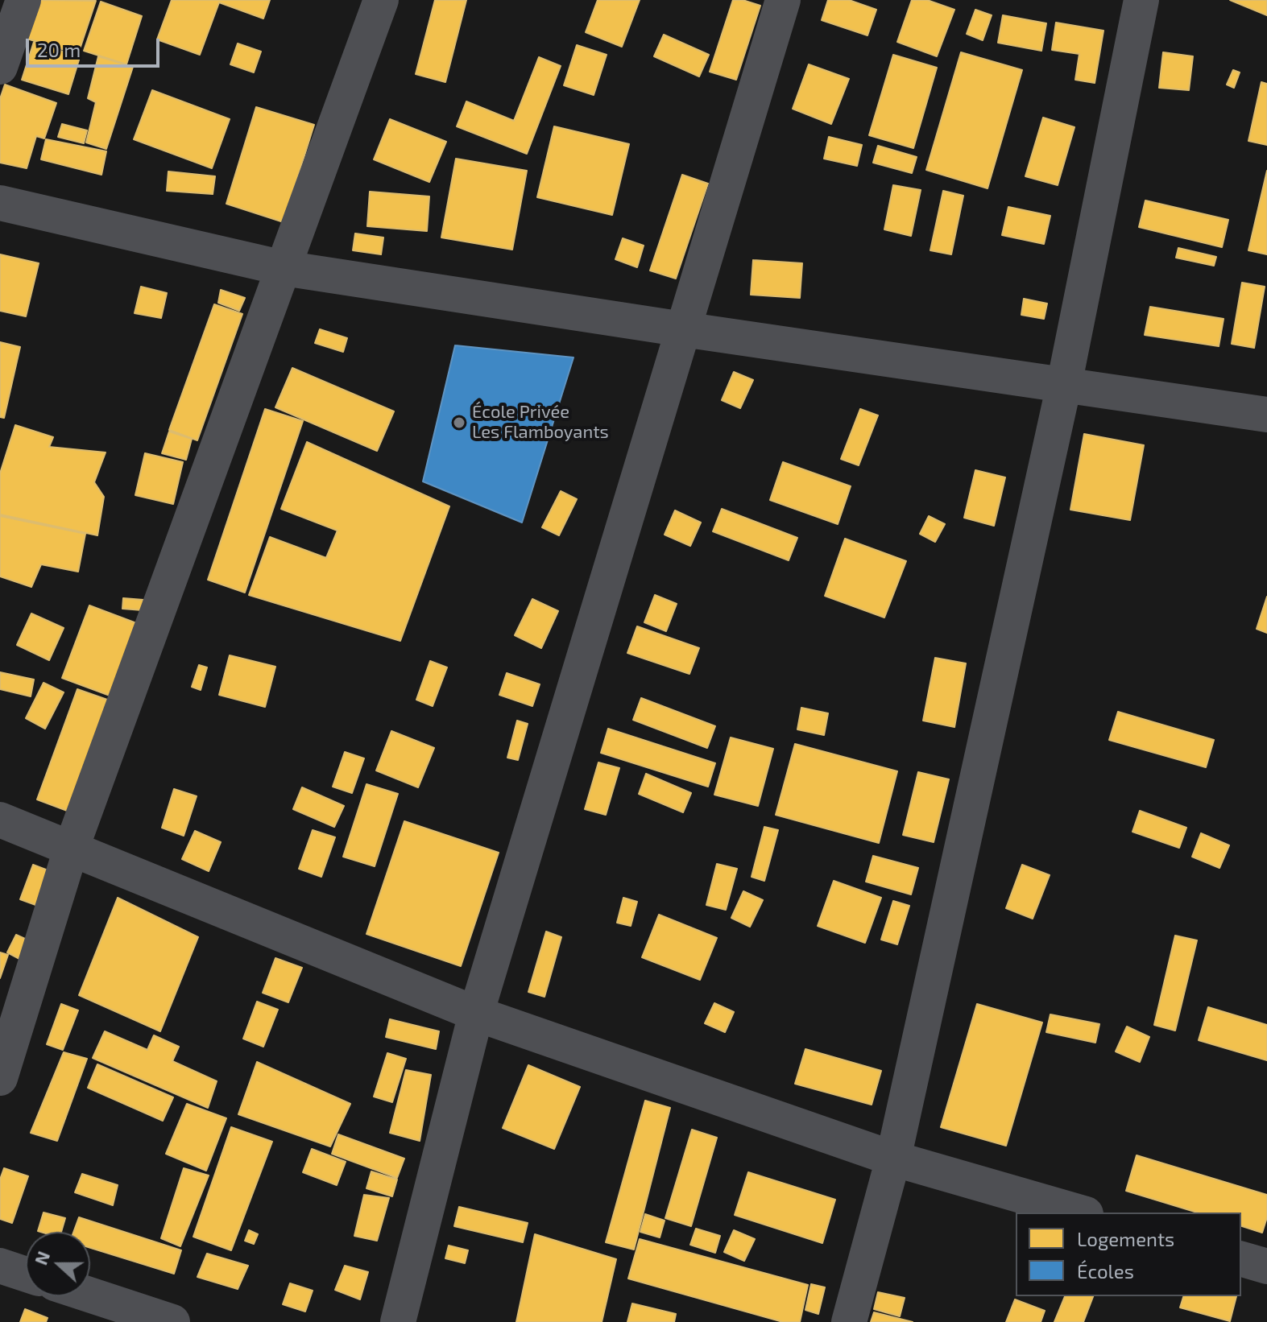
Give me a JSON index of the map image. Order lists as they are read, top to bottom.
{
  "places": ["École Privée Les Flamboyants"],
  "legend": ["Logements", "Écoles"],
  "scale_bar": "20 m",
  "north": "left"
}
